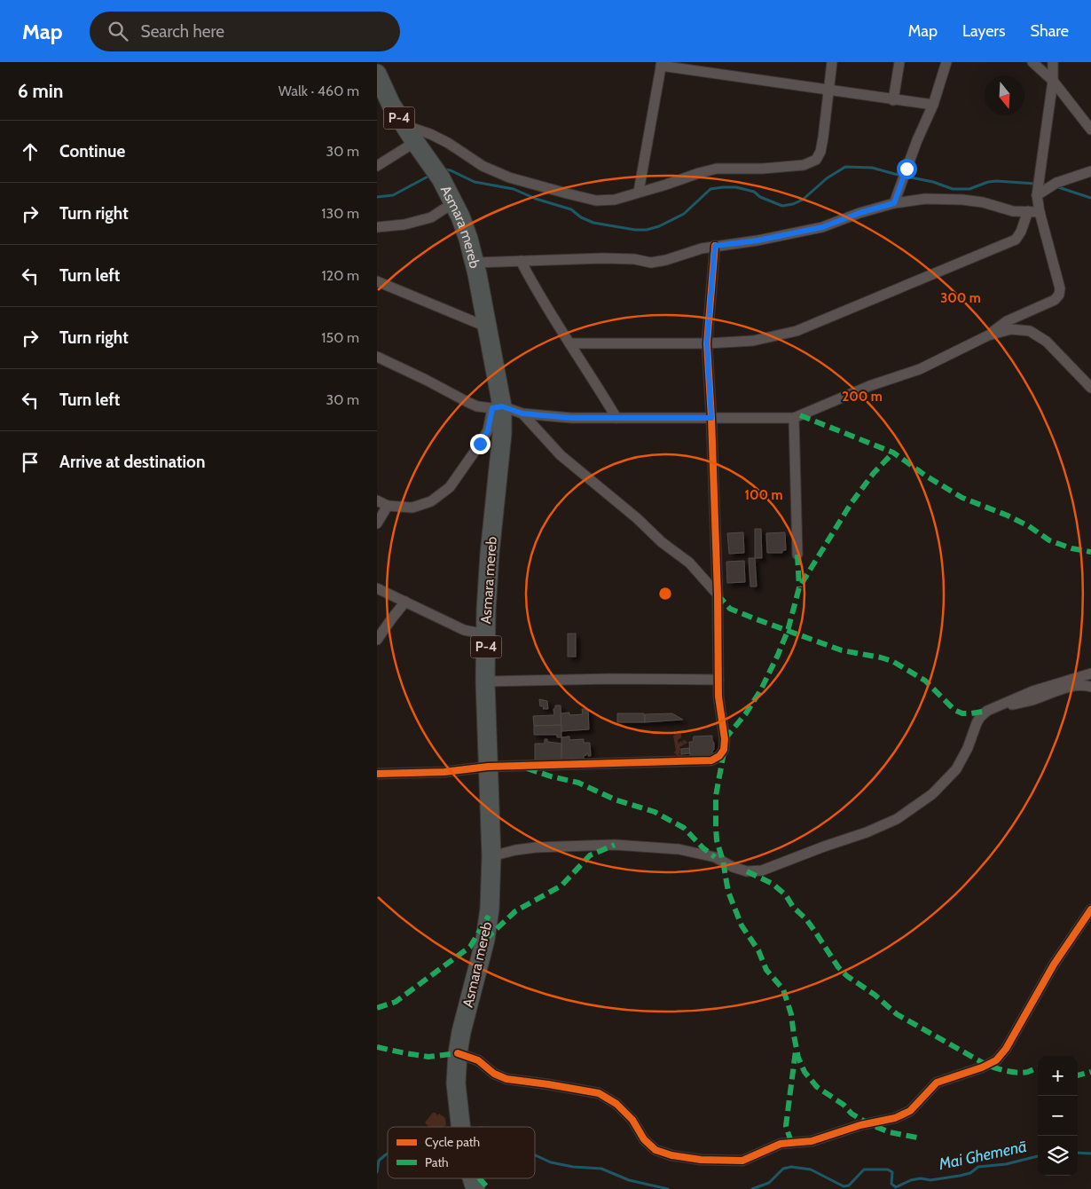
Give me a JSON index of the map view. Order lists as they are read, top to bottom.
{
  "streets": {
    "highway": ["P-4", "Asmara mereb"]
  },
  "water": ["Mai Ghemenā"],
  "legend": ["Cycle path", "Path"],
  "north": "bottom",
  "page": {
    "header": "Map",
    "search": "Search here",
    "nav": ["Map", "Layers", "Share"],
    "heading": ["6 min", "Walk · 460 m"],
    "list": [
      ["Continue", "30 m"],
      ["Turn right", "130 m"],
      ["Turn left", "120 m"],
      ["Turn right", "150 m"],
      ["Turn left", "30 m"],
      "Arrive at destination"
    ],
    "map_buttons": ["+", "−"]
  },
  "rings": ["300 m", "200 m", "100 m"]
}
